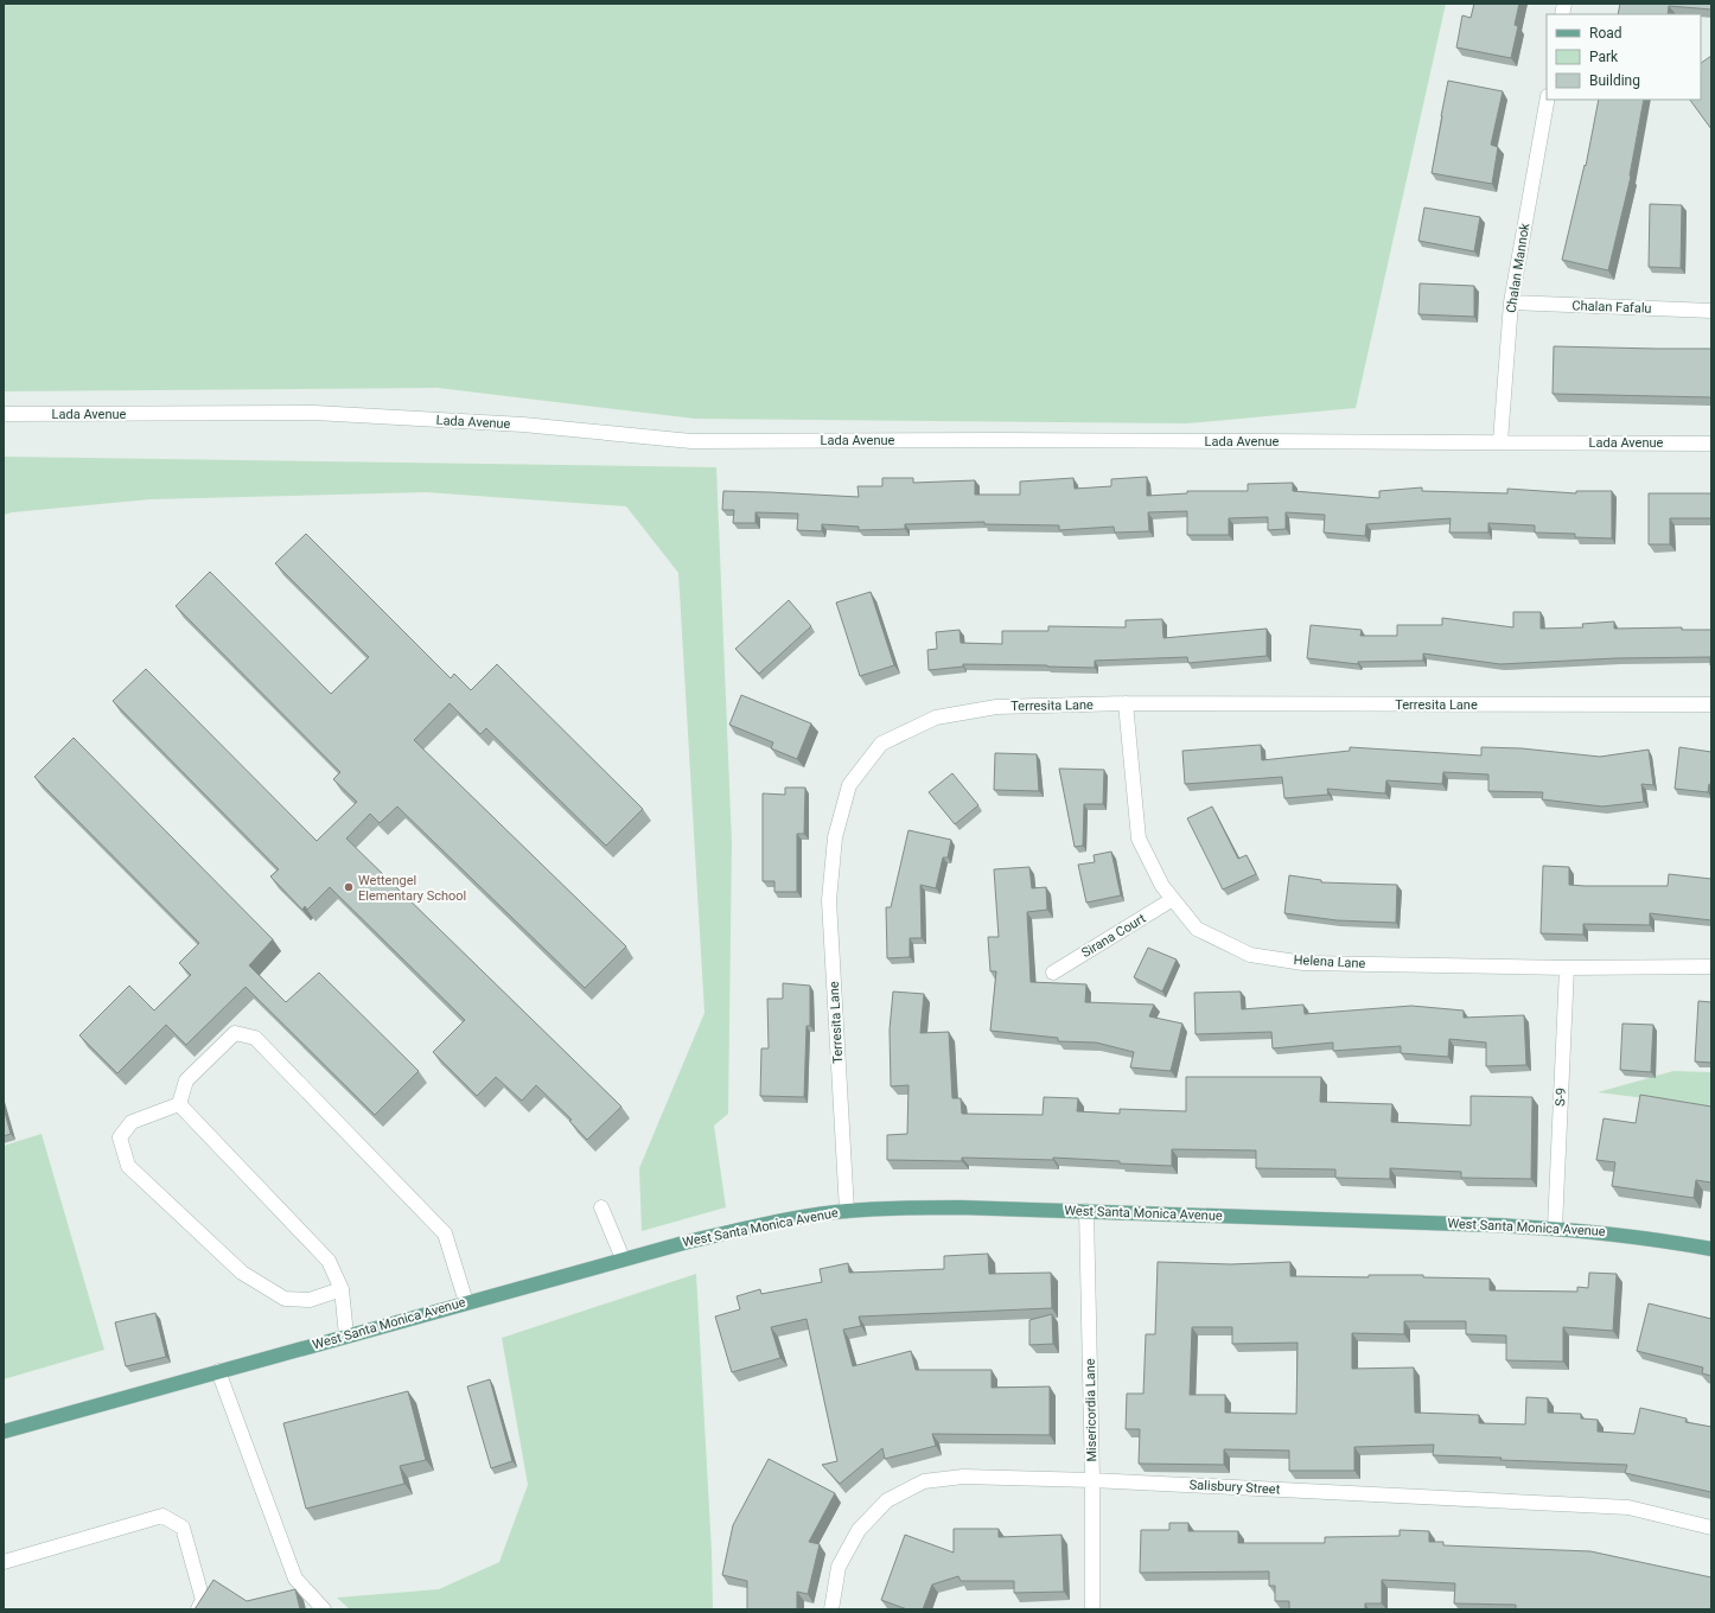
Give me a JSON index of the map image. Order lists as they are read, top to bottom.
{
  "streets": {
    "main road": ["West Santa Monica Avenue"],
    "street": [
      "Chalan Mannok",
      "Chalan Fafalu",
      "Lada Avenue",
      "Terresita Lane",
      "Sirana Court",
      "Helena Lane",
      "S-9",
      "Misericordia Lane",
      "Salisbury Street"
    ]
  },
  "crossings": [
    ["Chalan Mannok", "Chalan Fafalu"],
    ["Chalan Mannok", "Lada Avenue"],
    ["Terresita Lane", "Helena Lane"],
    ["Terresita Lane", "West Santa Monica Avenue"],
    ["Sirana Court", "Helena Lane"],
    ["Helena Lane", "S-9"],
    ["S-9", "West Santa Monica Avenue"],
    ["West Santa Monica Avenue", "Misericordia Lane"],
    ["Misericordia Lane", "Salisbury Street"]
  ],
  "places": ["Wettengel Elementary School"],
  "legend": ["Road", "Park", "Building"]
}
